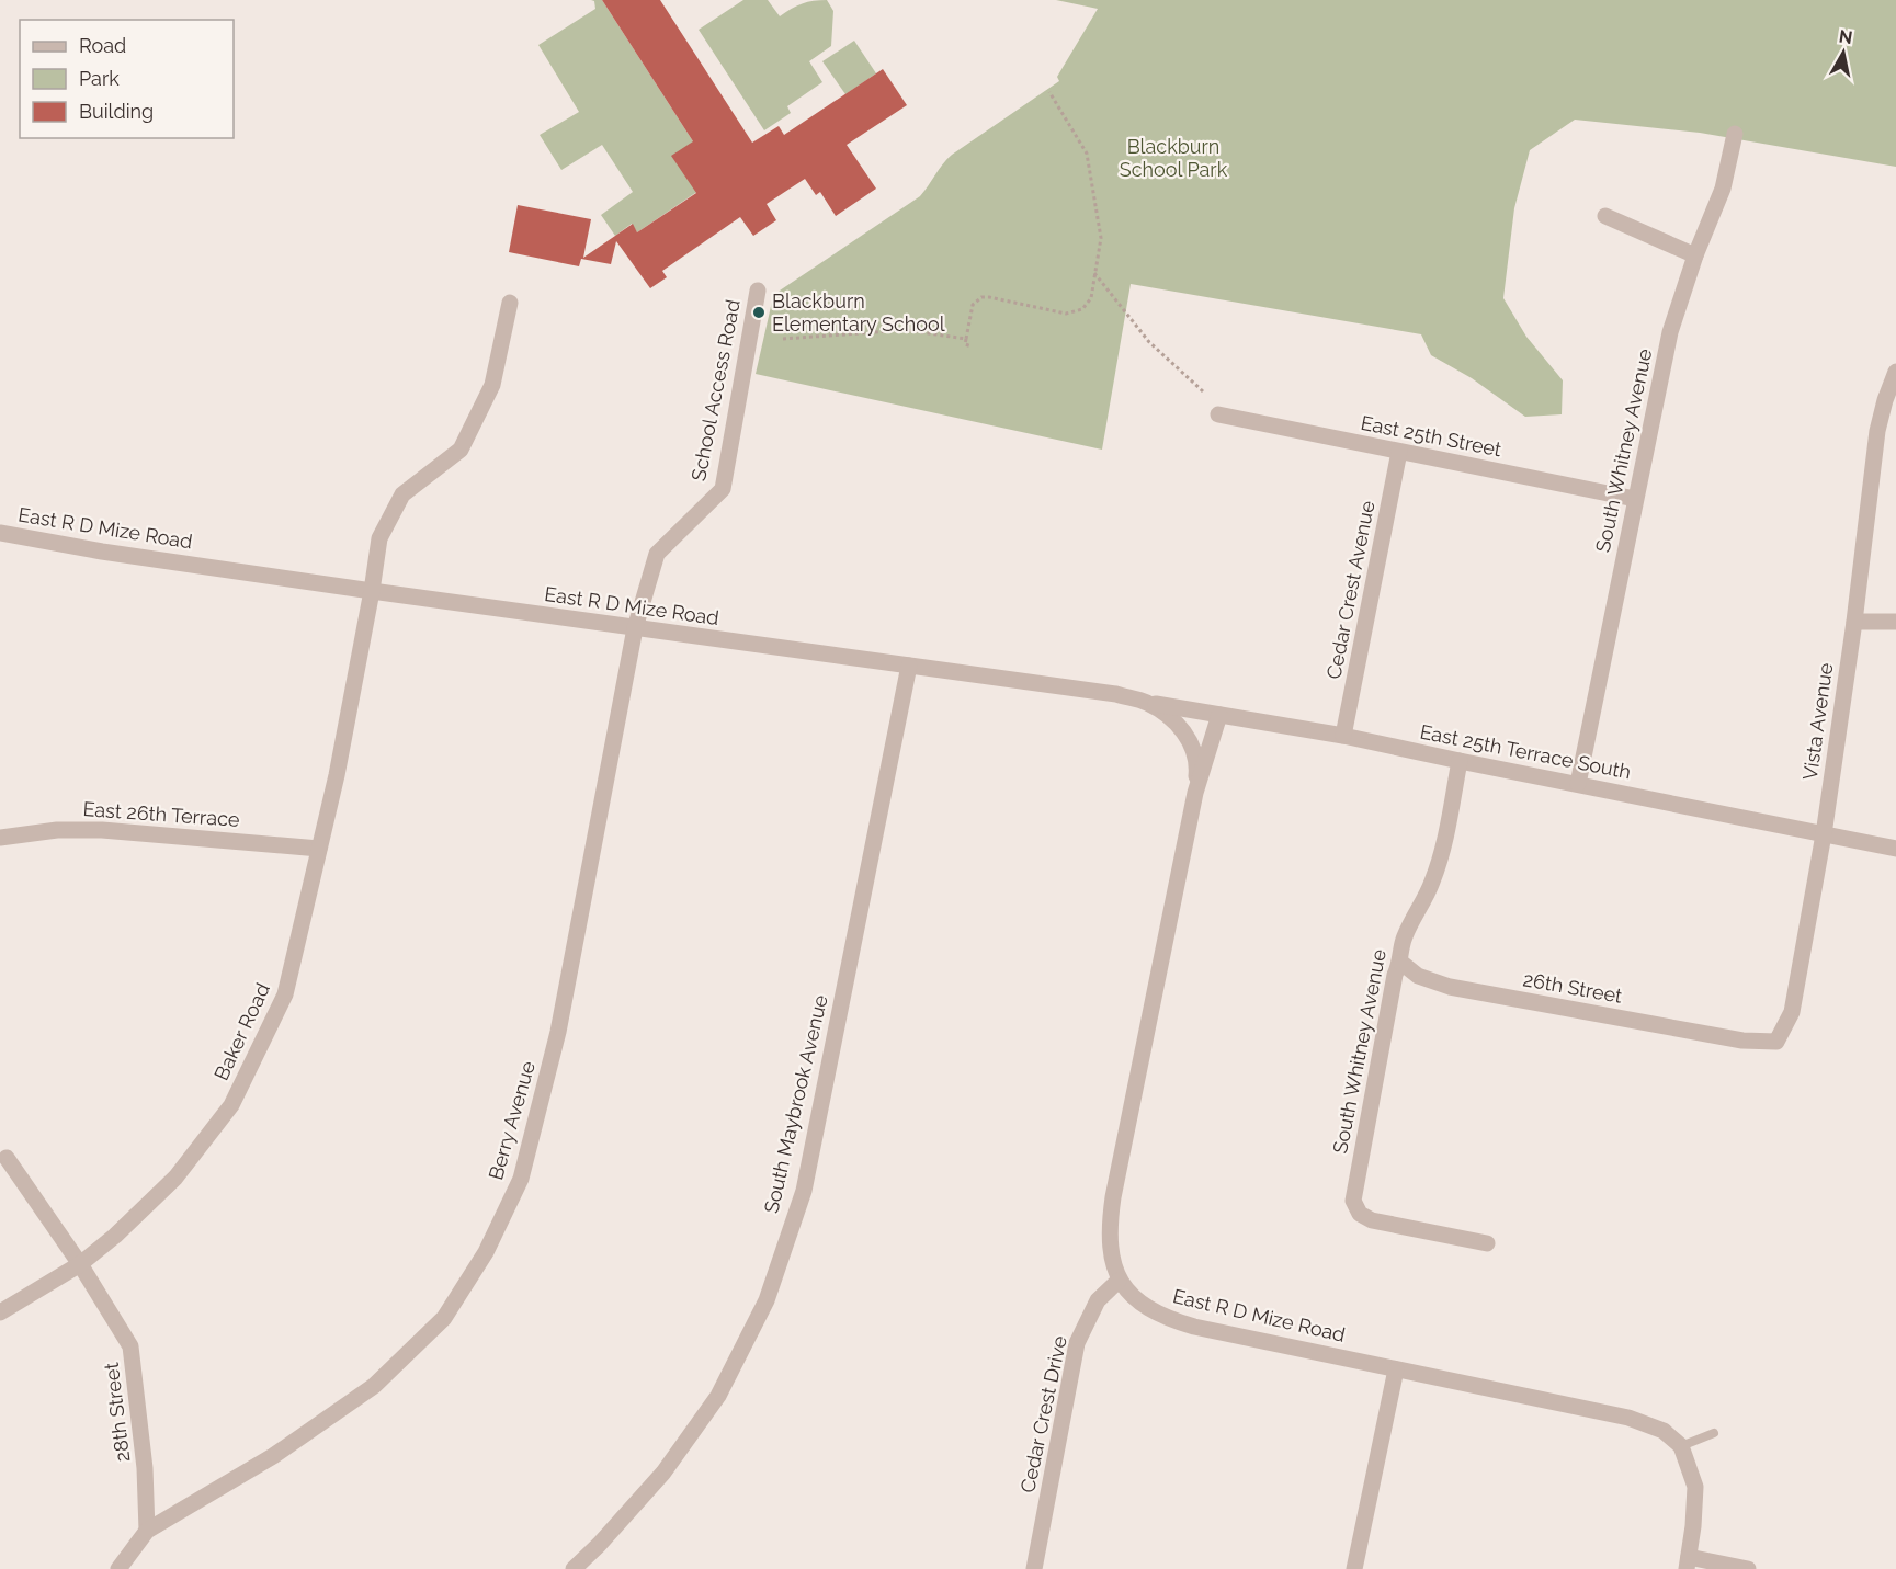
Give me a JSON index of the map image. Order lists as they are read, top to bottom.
{
  "streets": {
    "street": [
      "School Access Road",
      "East 25th Street",
      "South Whitney Avenue",
      "East R D Mize Road",
      "Cedar Crest Avenue",
      "Vista Avenue",
      "East 25th Terrace South",
      "East 26th Terrace",
      "26th Street",
      "Baker Road",
      "South Maybrook Avenue",
      "Berry Avenue",
      "28th Street",
      "Cedar Crest Drive"
    ]
  },
  "crossings": [
    ["School Access Road", "East R D Mize Road"],
    ["School Access Road", "Berry Avenue"],
    ["East 25th Street", "South Whitney Avenue"],
    ["East 25th Street", "Cedar Crest Avenue"],
    ["South Whitney Avenue", "East 25th Terrace South"],
    ["South Whitney Avenue", "26th Street"],
    ["East R D Mize Road", "East 25th Terrace South"],
    ["East R D Mize Road", "Baker Road"],
    ["East R D Mize Road", "South Maybrook Avenue"],
    ["East R D Mize Road", "Berry Avenue"],
    ["East R D Mize Road", "Cedar Crest Drive"],
    ["Cedar Crest Avenue", "East 25th Terrace South"],
    ["Vista Avenue", "East 25th Terrace South"],
    ["Vista Avenue", "26th Street"],
    ["East 26th Terrace", "Baker Road"],
    ["Baker Road", "28th Street"],
    ["Berry Avenue", "28th Street"]
  ],
  "parks": ["Blackburn School Park"],
  "places": ["Blackburn Elementary School"],
  "legend": ["Road", "Park", "Building"],
  "north": "top"
}
